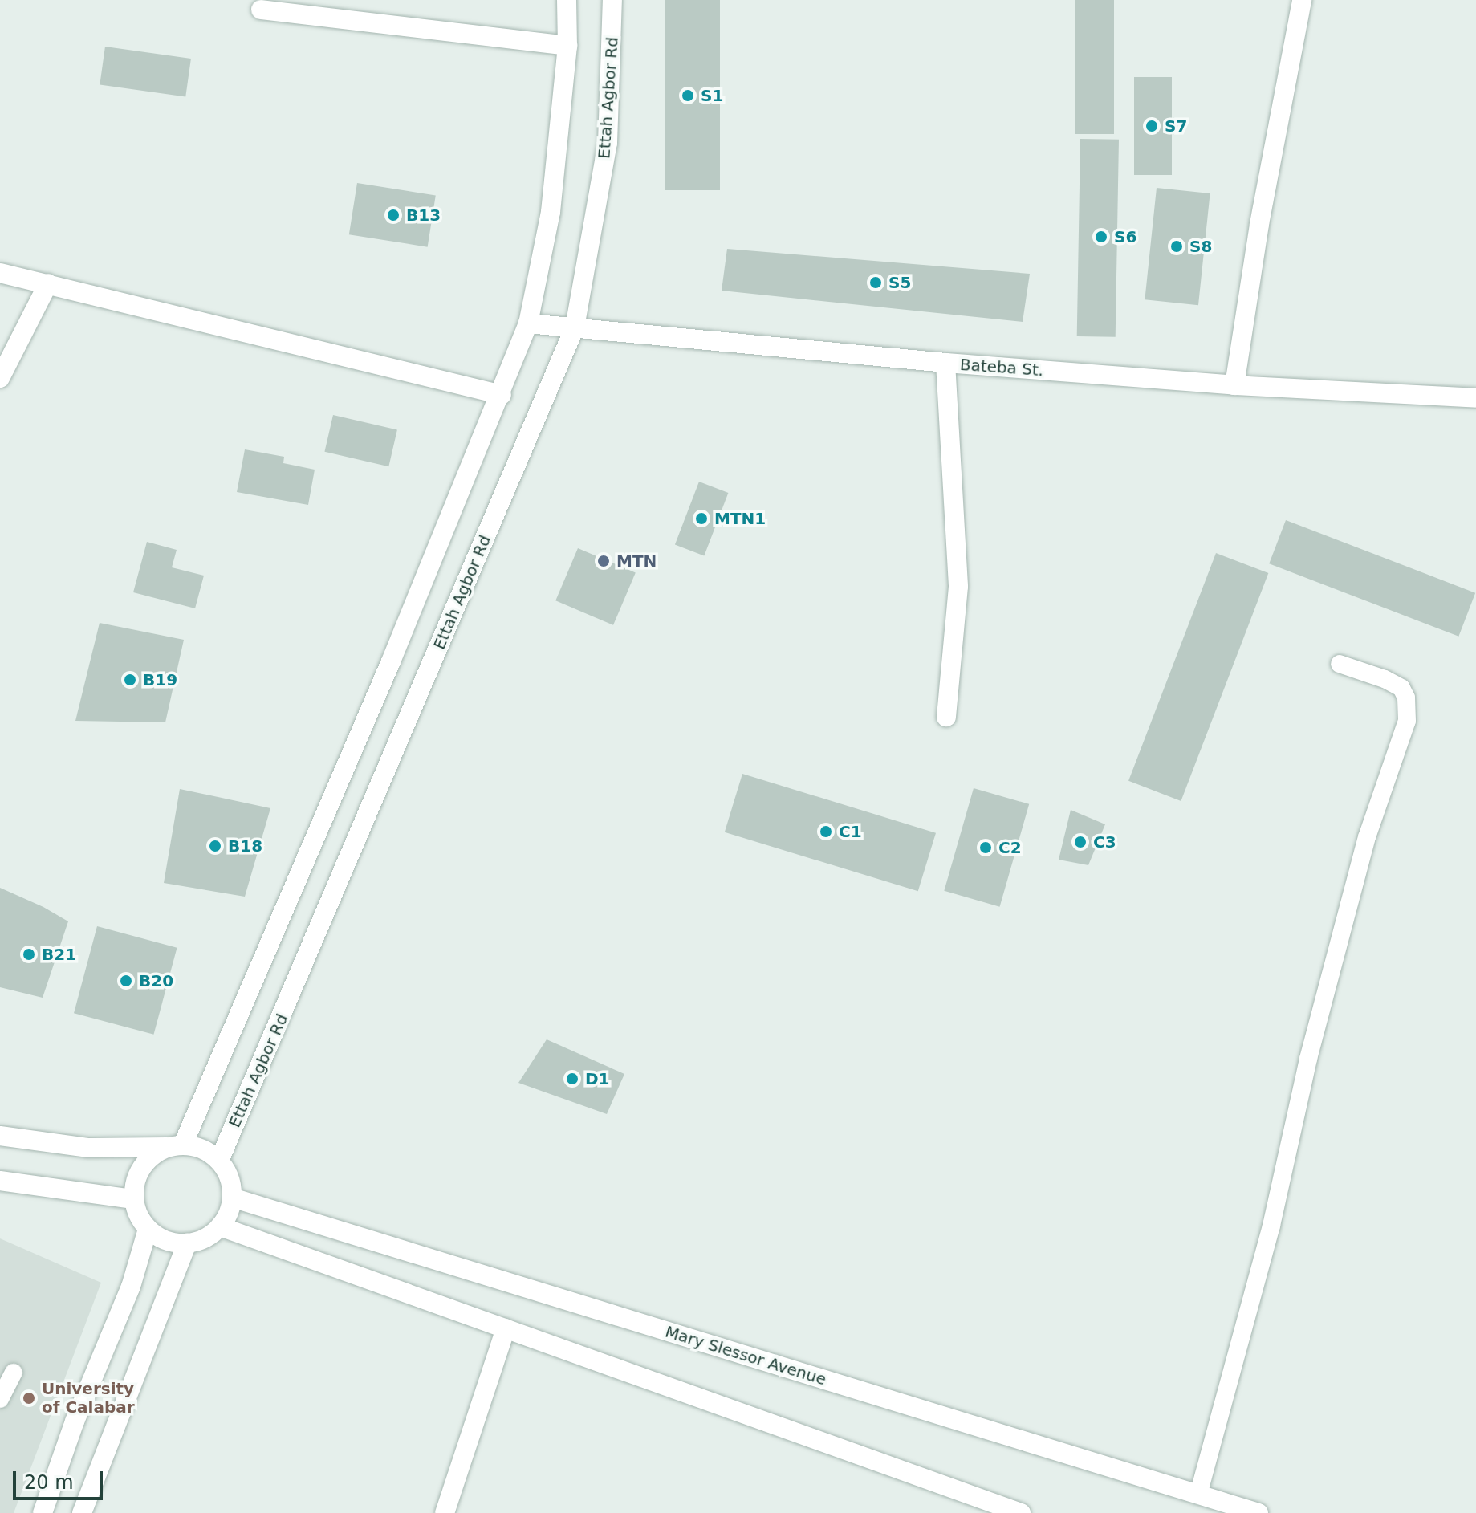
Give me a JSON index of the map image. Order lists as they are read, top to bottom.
{
  "streets": {
    "main road": ["Ettah Agbor Rd", "Bateba St.", "Mary Slessor Avenue"]
  },
  "crossings": [
    ["Ettah Agbor Rd", "Bateba St."],
    ["Ettah Agbor Rd", "Mary Slessor Avenue"]
  ],
  "places": [
    "S1",
    "S7",
    "B13",
    "S6",
    "S8",
    "S5",
    "MTN1",
    "MTN",
    "B19",
    "C1",
    "C3",
    "B18",
    "C2",
    "B21",
    "B20",
    "D1",
    "University of Calabar"
  ],
  "scale_bar": "20 m"
}
